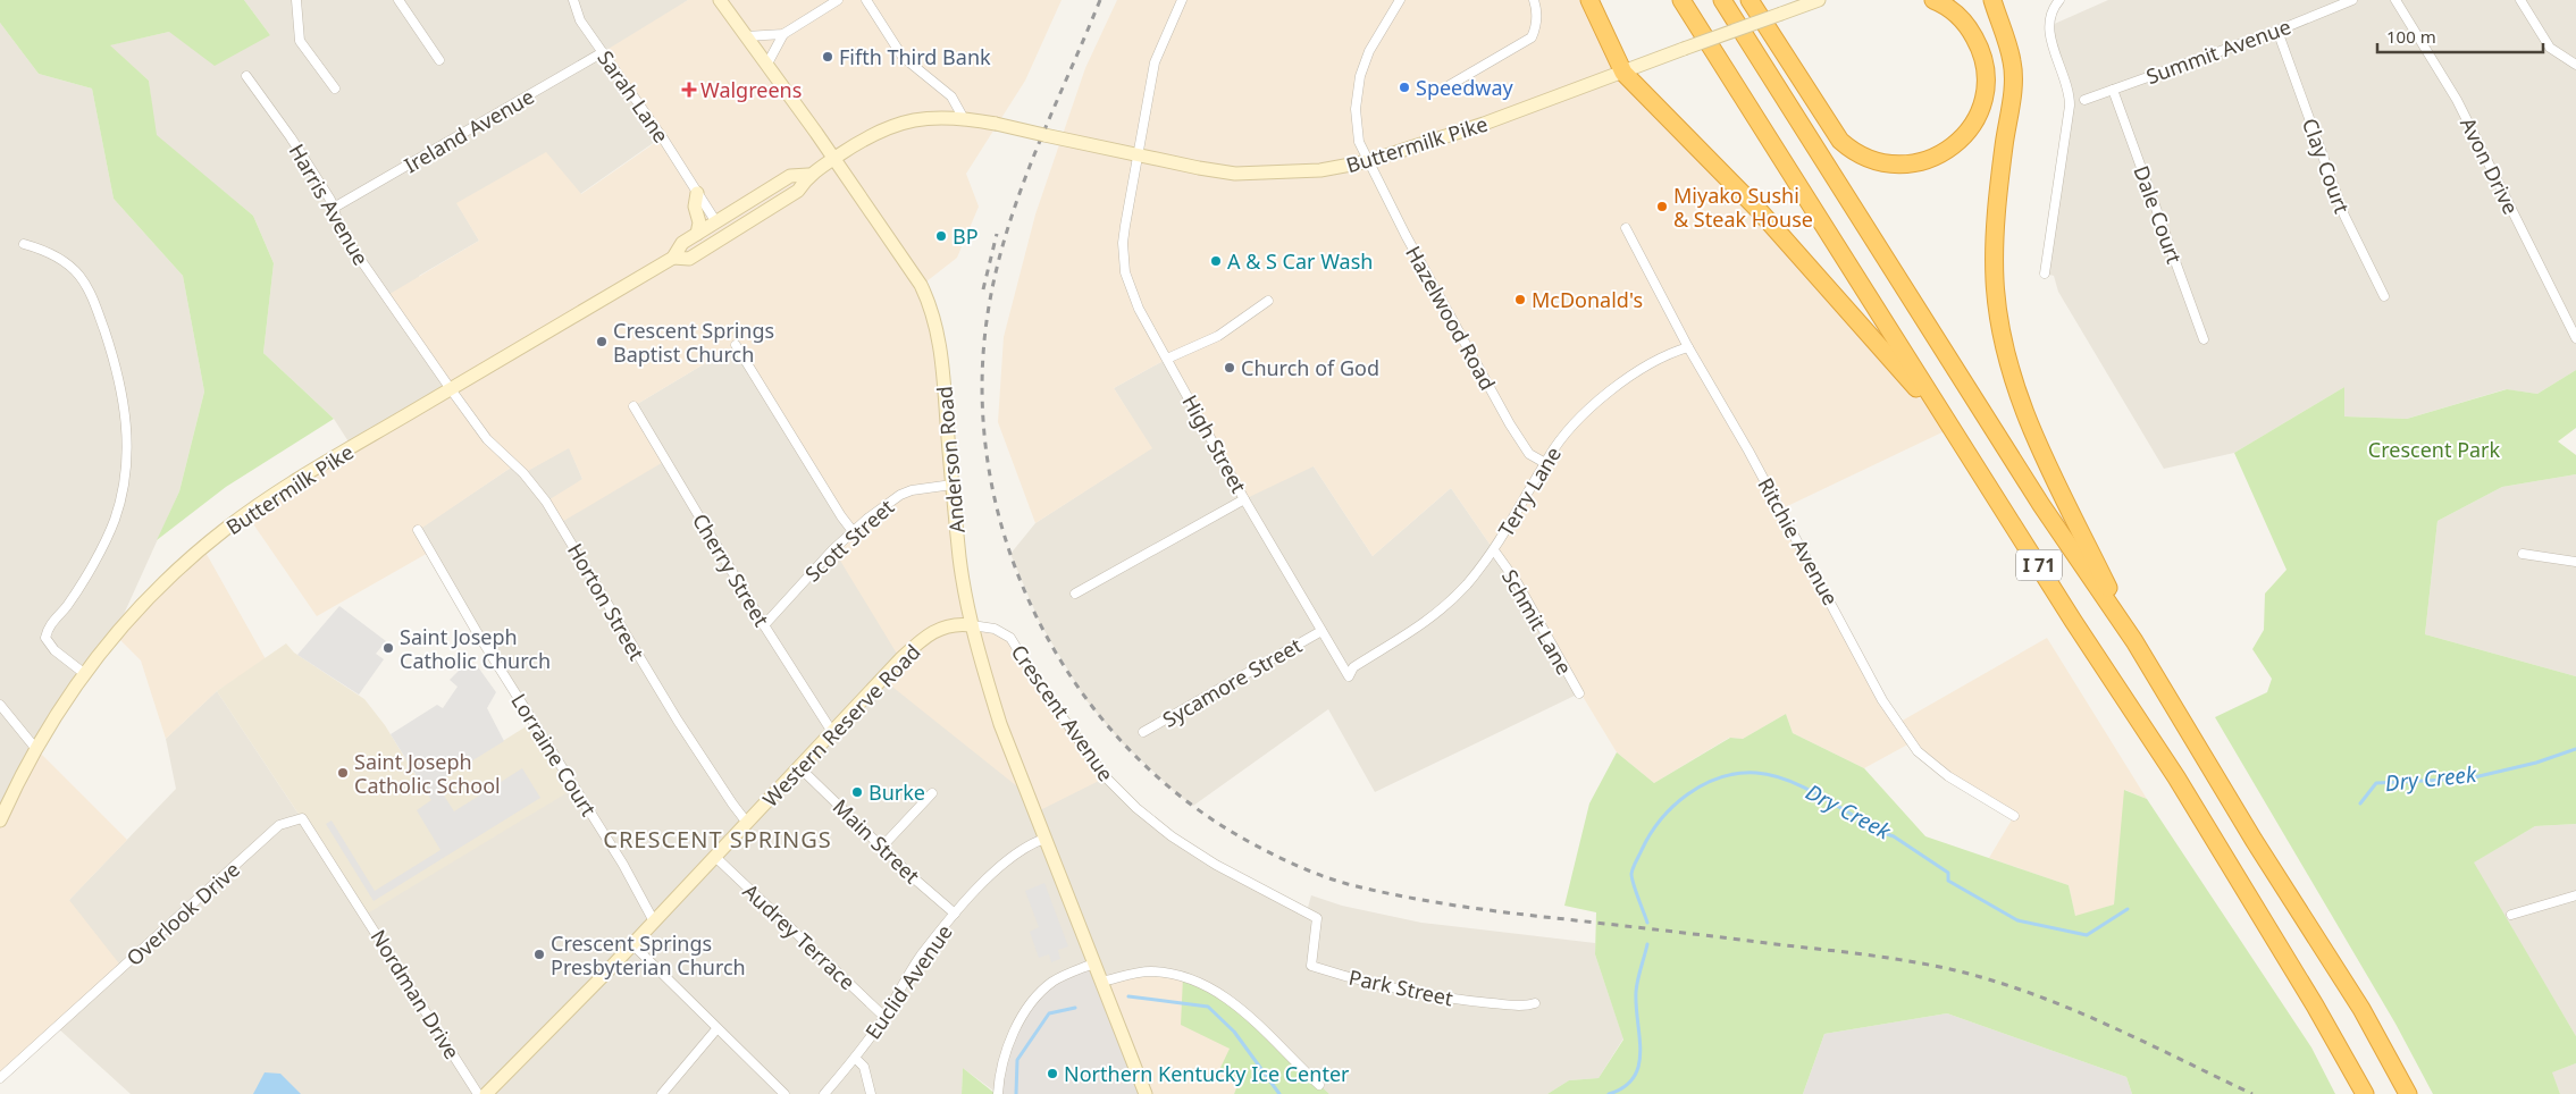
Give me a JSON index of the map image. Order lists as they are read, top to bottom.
{
  "streets": {
    "highway": ["I 71"],
    "main road": ["Buttermilk Pike", "Anderson Road", "Western Reserve Road"],
    "street": [
      "Summit Avenue",
      "Sarah Lane",
      "Ireland Avenue",
      "Clay Court",
      "Avon Drive",
      "Harris Avenue",
      "Dale Court",
      "Hazelwood Road",
      "High Street",
      "Terry Lane",
      "Scott Street",
      "Ritchie Avenue",
      "Cherry Street",
      "Horton Street",
      "Schmit Lane",
      "Sycamore Street",
      "Crescent Avenue",
      "Lorraine Court",
      "Main Street",
      "Overlook Drive",
      "Audrey Terrace",
      "Euclid Avenue",
      "Park Street",
      "Nordman Drive"
    ]
  },
  "crossings": [
    ["Summit Avenue", "Clay Court"],
    ["Summit Avenue", "Dale Court"],
    ["Sarah Lane", "Ireland Avenue"],
    ["Sarah Lane", "Buttermilk Pike"],
    ["Ireland Avenue", "Harris Avenue"],
    ["Buttermilk Pike", "Harris Avenue"],
    ["Buttermilk Pike", "Hazelwood Road"],
    ["Buttermilk Pike", "High Street"],
    ["Buttermilk Pike", "Anderson Road"],
    ["Buttermilk Pike", "Horton Street"],
    ["Harris Avenue", "Horton Street"],
    ["Hazelwood Road", "Terry Lane"],
    ["High Street", "Terry Lane"],
    ["High Street", "Sycamore Street"],
    ["Anderson Road", "Scott Street"],
    ["Anderson Road", "Crescent Avenue"],
    ["Anderson Road", "Western Reserve Road"],
    ["Anderson Road", "Euclid Avenue"],
    ["Terry Lane", "Ritchie Avenue"],
    ["Terry Lane", "Schmit Lane"],
    ["Scott Street", "Cherry Street"],
    ["Cherry Street", "Western Reserve Road"],
    ["Horton Street", "Western Reserve Road"],
    ["Crescent Avenue", "Western Reserve Road"],
    ["Crescent Avenue", "Park Street"],
    ["Western Reserve Road", "Lorraine Court"],
    ["Western Reserve Road", "Main Street"],
    ["Western Reserve Road", "Audrey Terrace"],
    ["Main Street", "Euclid Avenue"],
    ["Overlook Drive", "Nordman Drive"],
    ["Audrey Terrace", "Euclid Avenue"]
  ],
  "districts": ["CRESCENT SPRINGS"],
  "water": ["Dry Creek"],
  "parks": ["Crescent Park"],
  "places": {
    "other": [
      "Fifth Third Bank",
      "Speedway",
      "Miyako Sushi & Steak House",
      "BP",
      "A & S Car Wash",
      "McDonald's",
      "Crescent Springs Baptist Church",
      "Church of God",
      "Saint Joseph Catholic Church",
      "Saint Joseph Catholic School",
      "Burke",
      "Crescent Springs Presbyterian Church",
      "Northern Kentucky Ice Center"
    ],
    "health": ["Walgreens"]
  },
  "scale_bar": "100 m"
}
